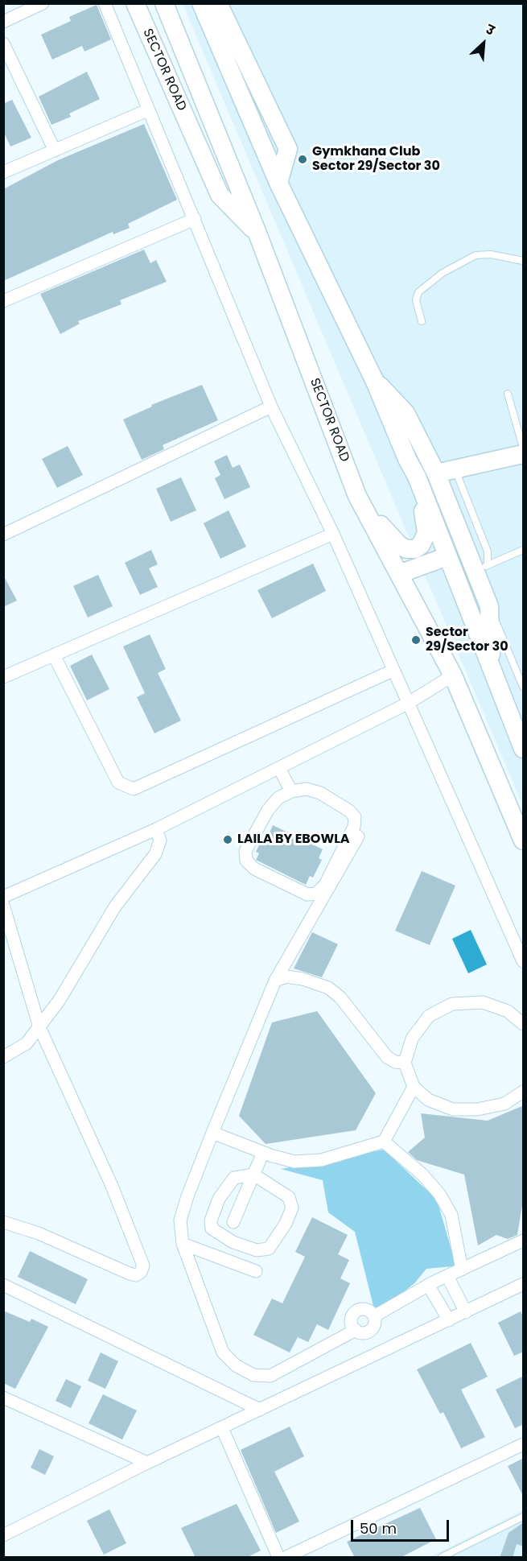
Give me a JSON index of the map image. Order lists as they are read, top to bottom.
{
  "streets": {
    "main road": ["SECTOR ROAD"]
  },
  "places": ["Gymkhana Club Sector 29/Sector 30", "Sector 29/Sector 30", "LAILA BY EBOWLA"],
  "scale_bar": "50 m",
  "north": "top right"
}
